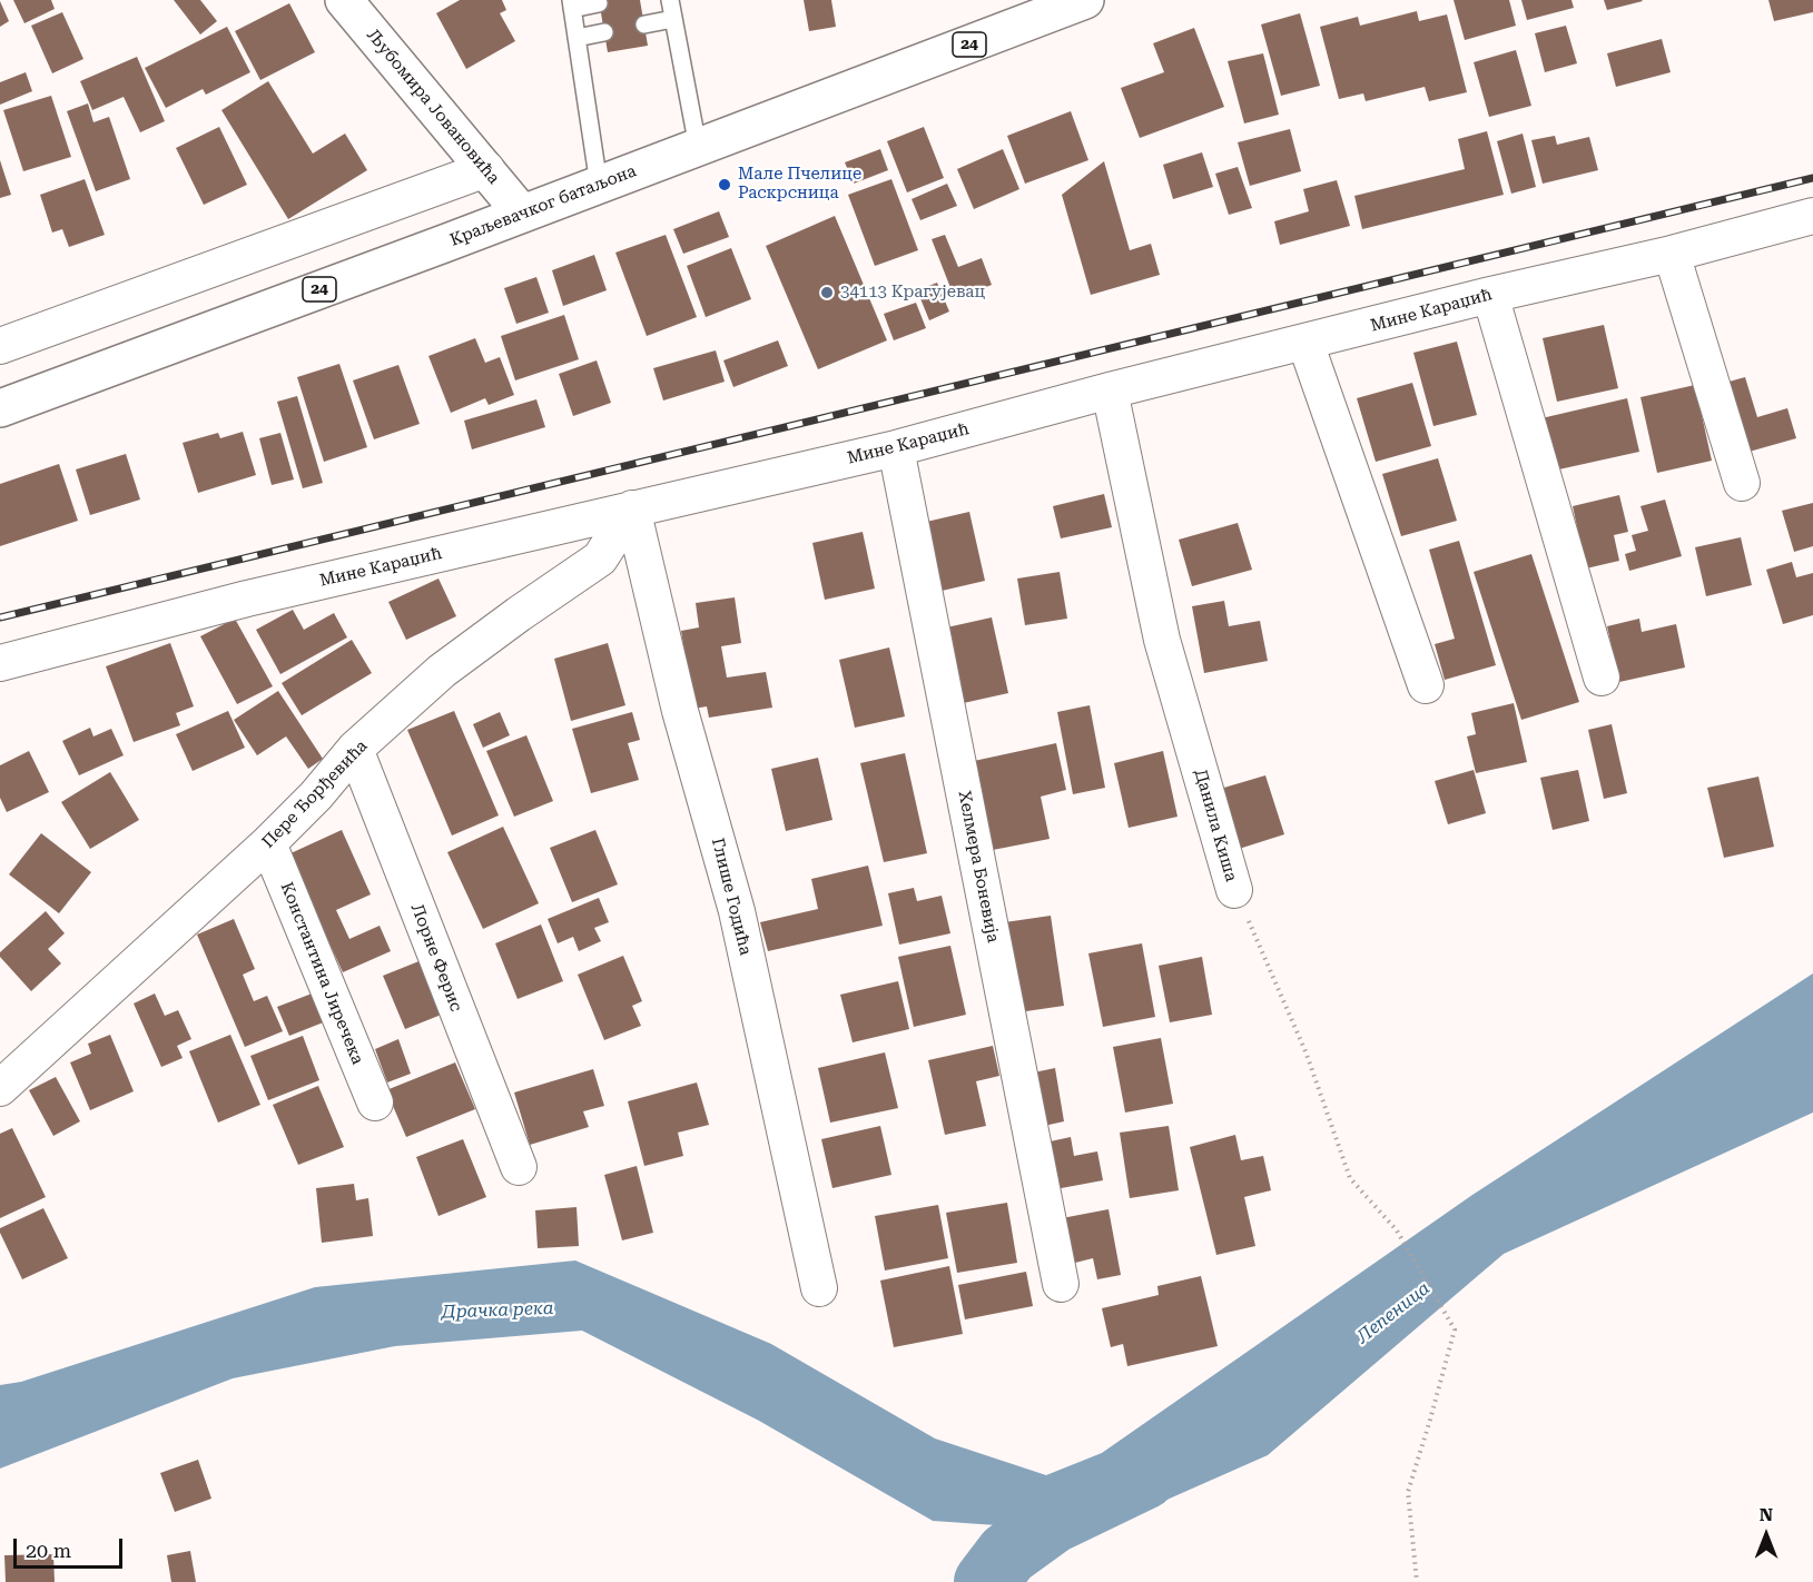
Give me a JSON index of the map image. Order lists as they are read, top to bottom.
{
  "streets": {
    "main road": ["24", "Љубомира Јовановића", "Краљевачког батаљона"],
    "street": [
      "Мине Караџић",
      "Пере Ђорђевића",
      "Данила Киша",
      "Хелмера Боневија",
      "Глише Годића",
      "Лорне Ферис",
      "Константина Јиречека"
    ]
  },
  "crossings": [
    ["Љубомира Јовановића", "Краљевачког батаљона"],
    ["Мине Караџић", "Пере Ђорђевића"],
    ["Мине Караџић", "Данила Киша"],
    ["Мине Караџић", "Хелмера Боневија"],
    ["Мине Караџић", "Глише Годића"],
    ["Пере Ђорђевића", "Глише Годића"],
    ["Пере Ђорђевића", "Лорне Ферис"],
    ["Пере Ђорђевића", "Константина Јиречека"]
  ],
  "water": ["Драчка река", "Лепеница"],
  "places": ["Мале Пчелице Раскрсница", "34113 Крагујевац"],
  "scale_bar": "20 m",
  "north": "top"
}
